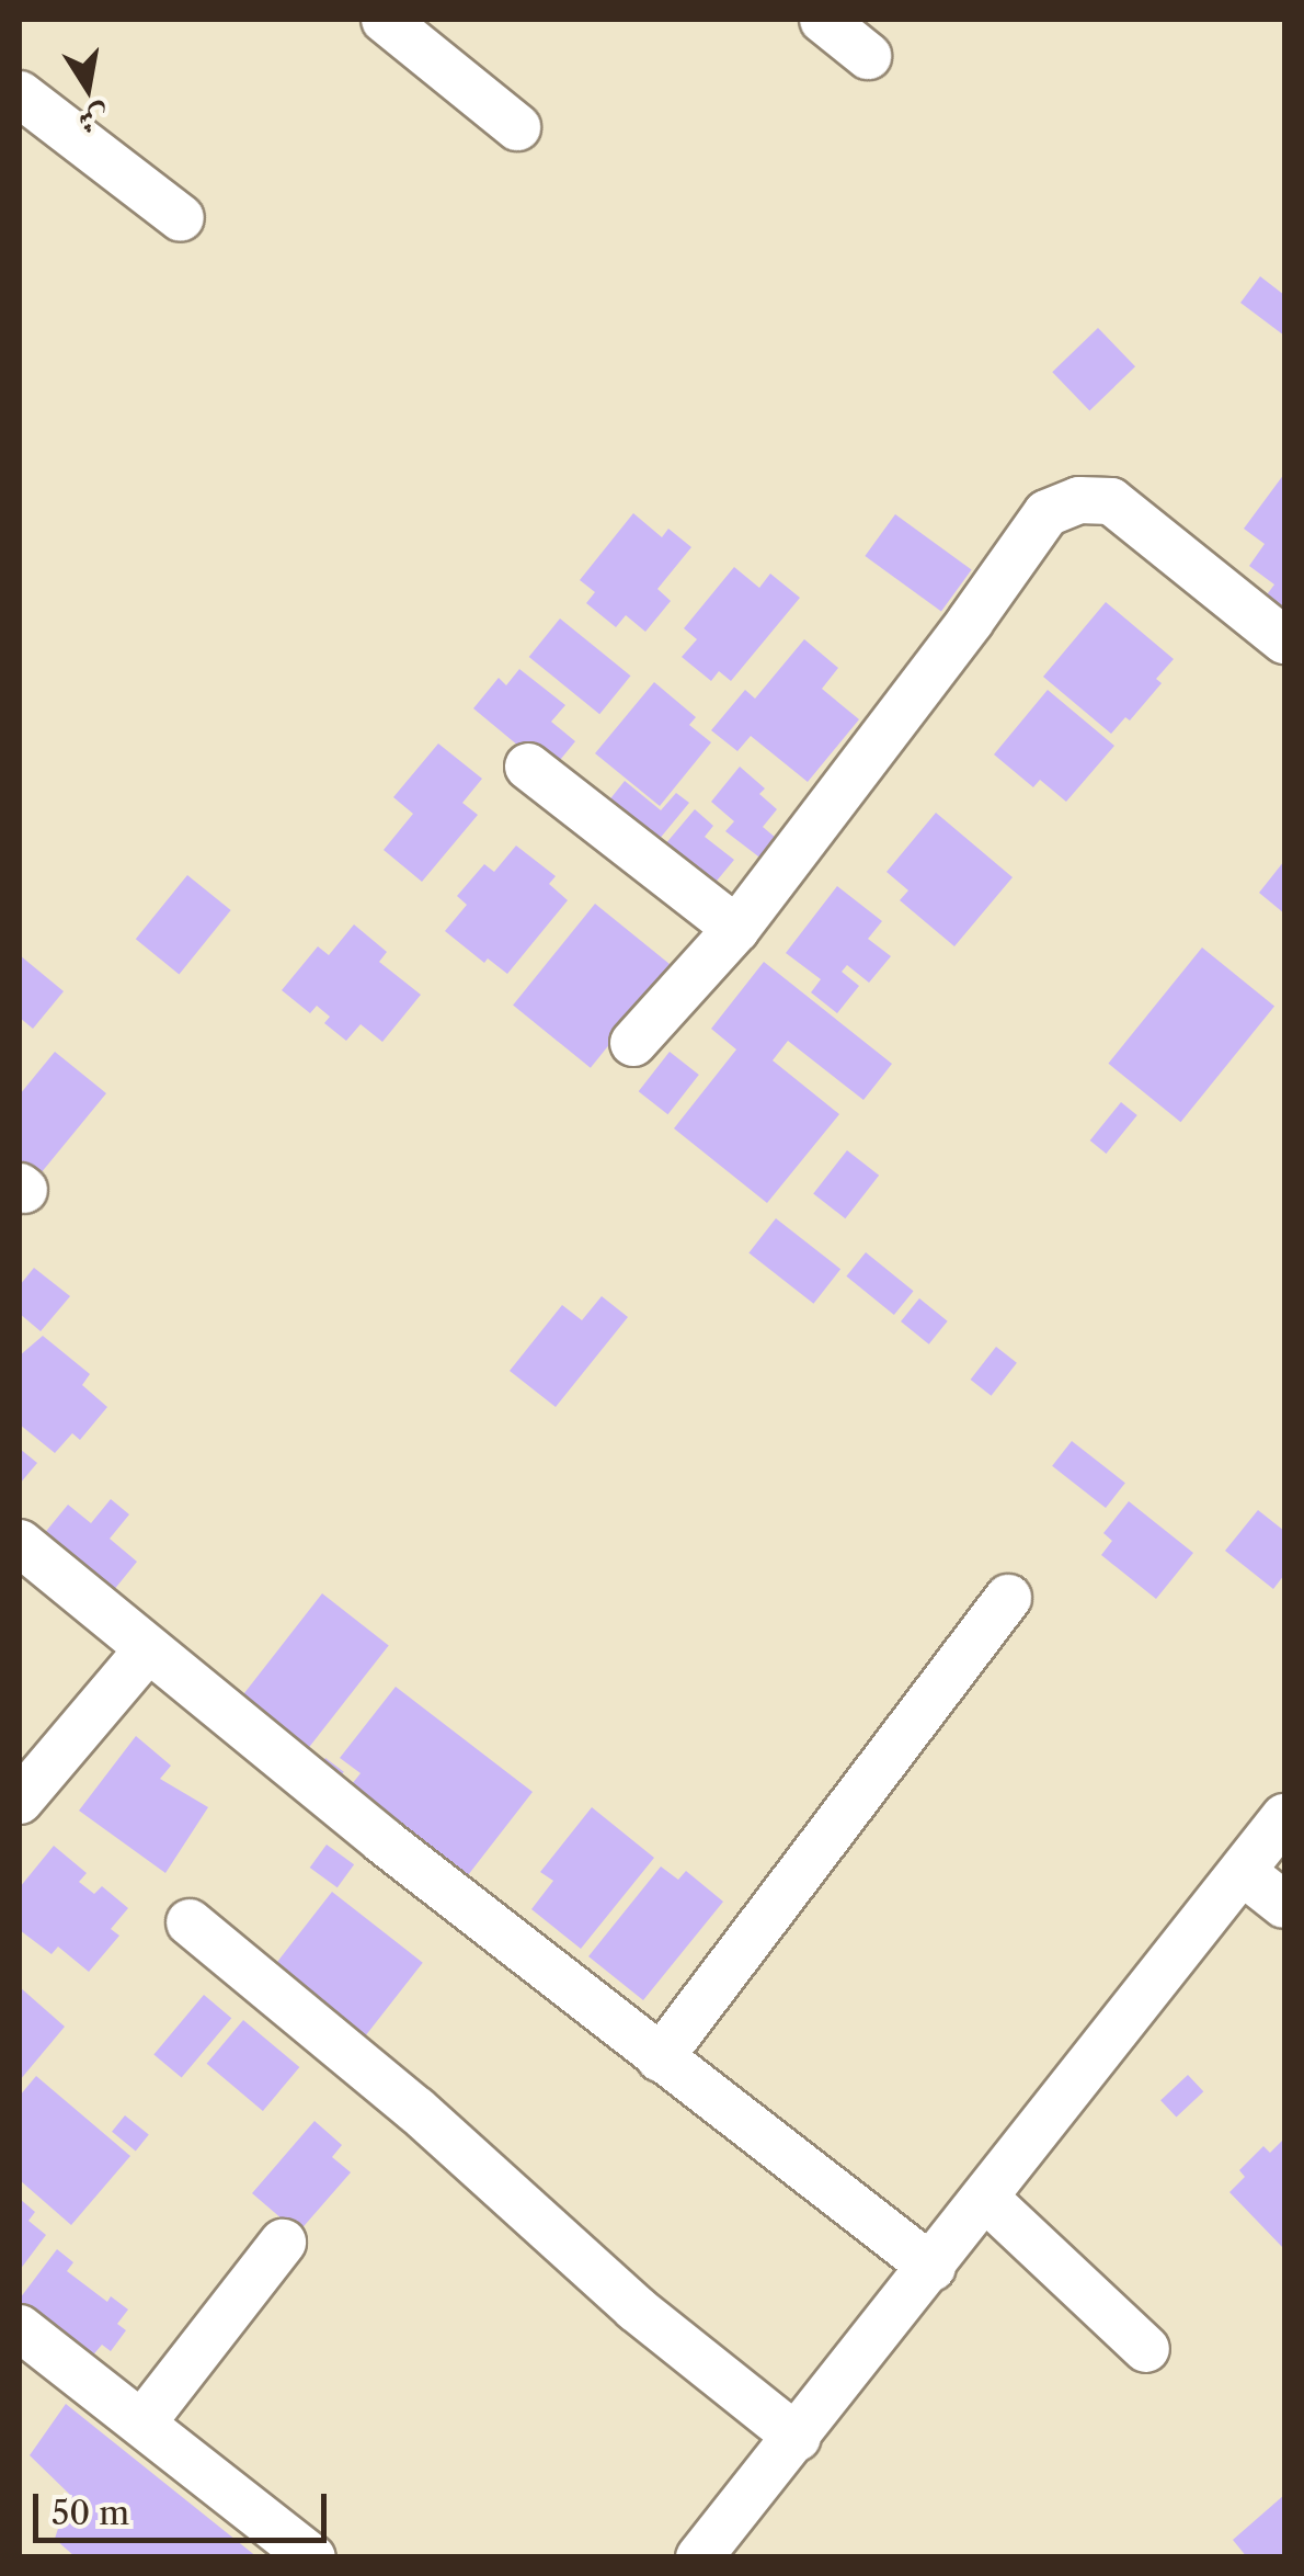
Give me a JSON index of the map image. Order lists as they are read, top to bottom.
{
  "scale_bar": "50 m",
  "north": "bottom"
}
